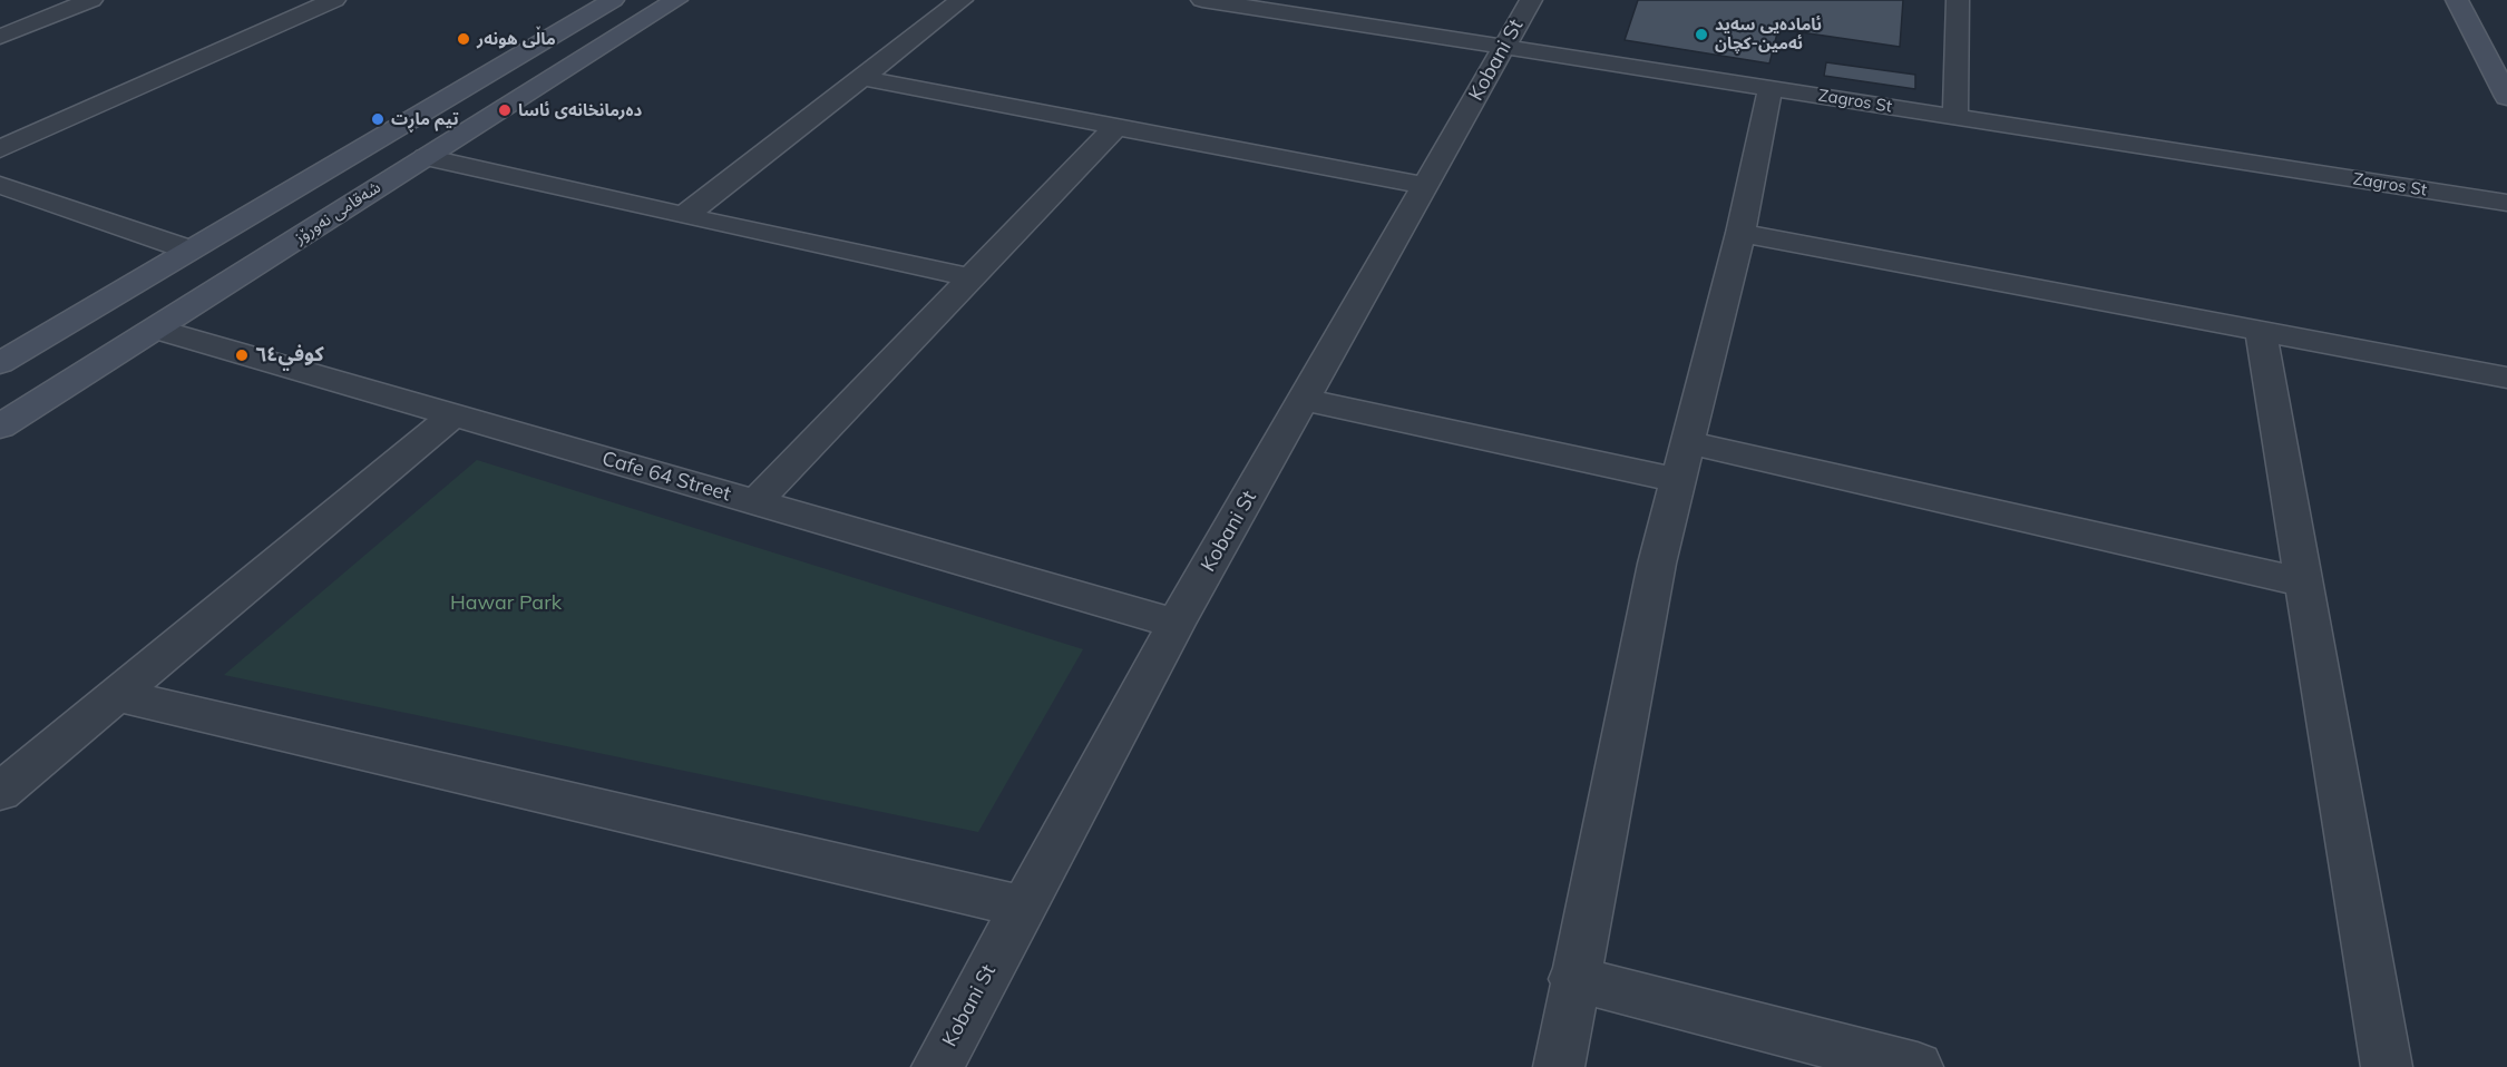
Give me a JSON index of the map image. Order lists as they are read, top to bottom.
{
  "streets": {
    "main road": ["شەقامی نەورۆز"],
    "street": ["Kobani St", "Zagros St", "Cafe 64 Street"]
  },
  "crossings": [
    ["Kobani St", "Zagros St"],
    ["Kobani St", "Cafe 64 Street"],
    ["شەقامی نەورۆز", "Cafe 64 Street"]
  ],
  "parks": ["Hawar Park"],
  "places": [
    "ئامادەیی سەید ئەمین-کچان",
    "ماڵی هونەر",
    "دەرمانخانەی ئاسا",
    "تیم ماڕت",
    "كوفي٦٤"
  ]
}
